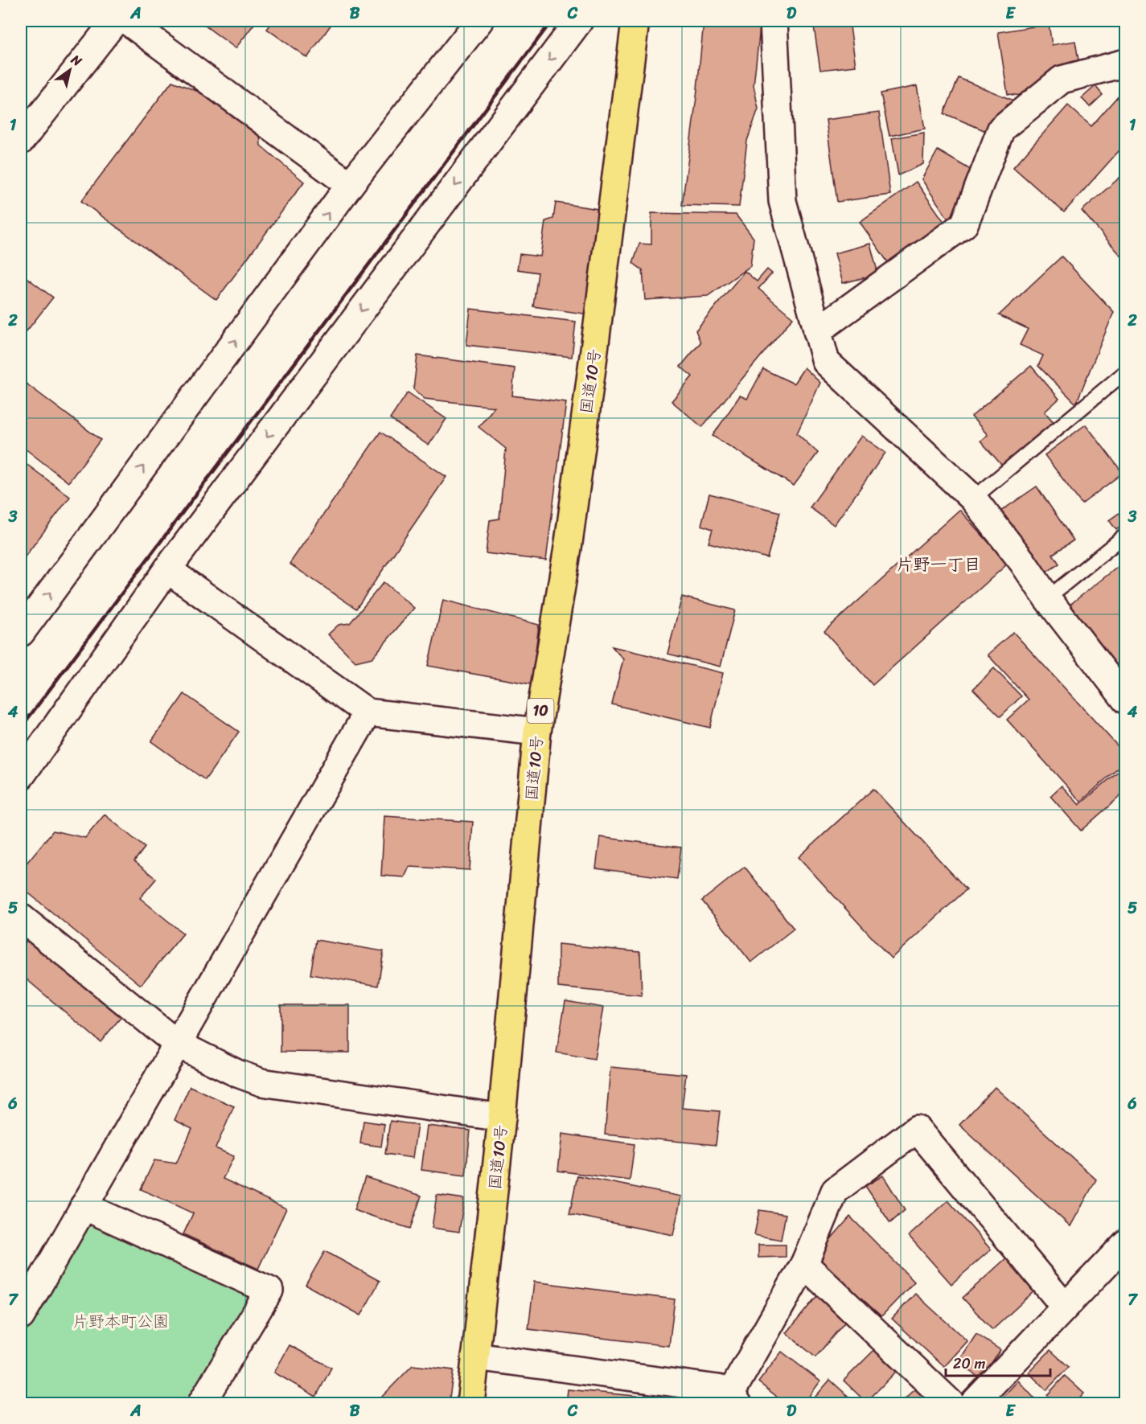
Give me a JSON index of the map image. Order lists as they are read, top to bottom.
{
  "streets": {
    "highway": ["国道10号", "10"]
  },
  "districts": ["片野一丁目"],
  "parks": ["片野本町公園"],
  "scale_bar": "20 m",
  "north": "top right",
  "grid": {
    "columns": [
      "A",
      "B",
      "C",
      "D",
      "E"
    ],
    "rows": [
      "1",
      "2",
      "3",
      "4",
      "5",
      "6",
      "7"
    ]
  }
}
